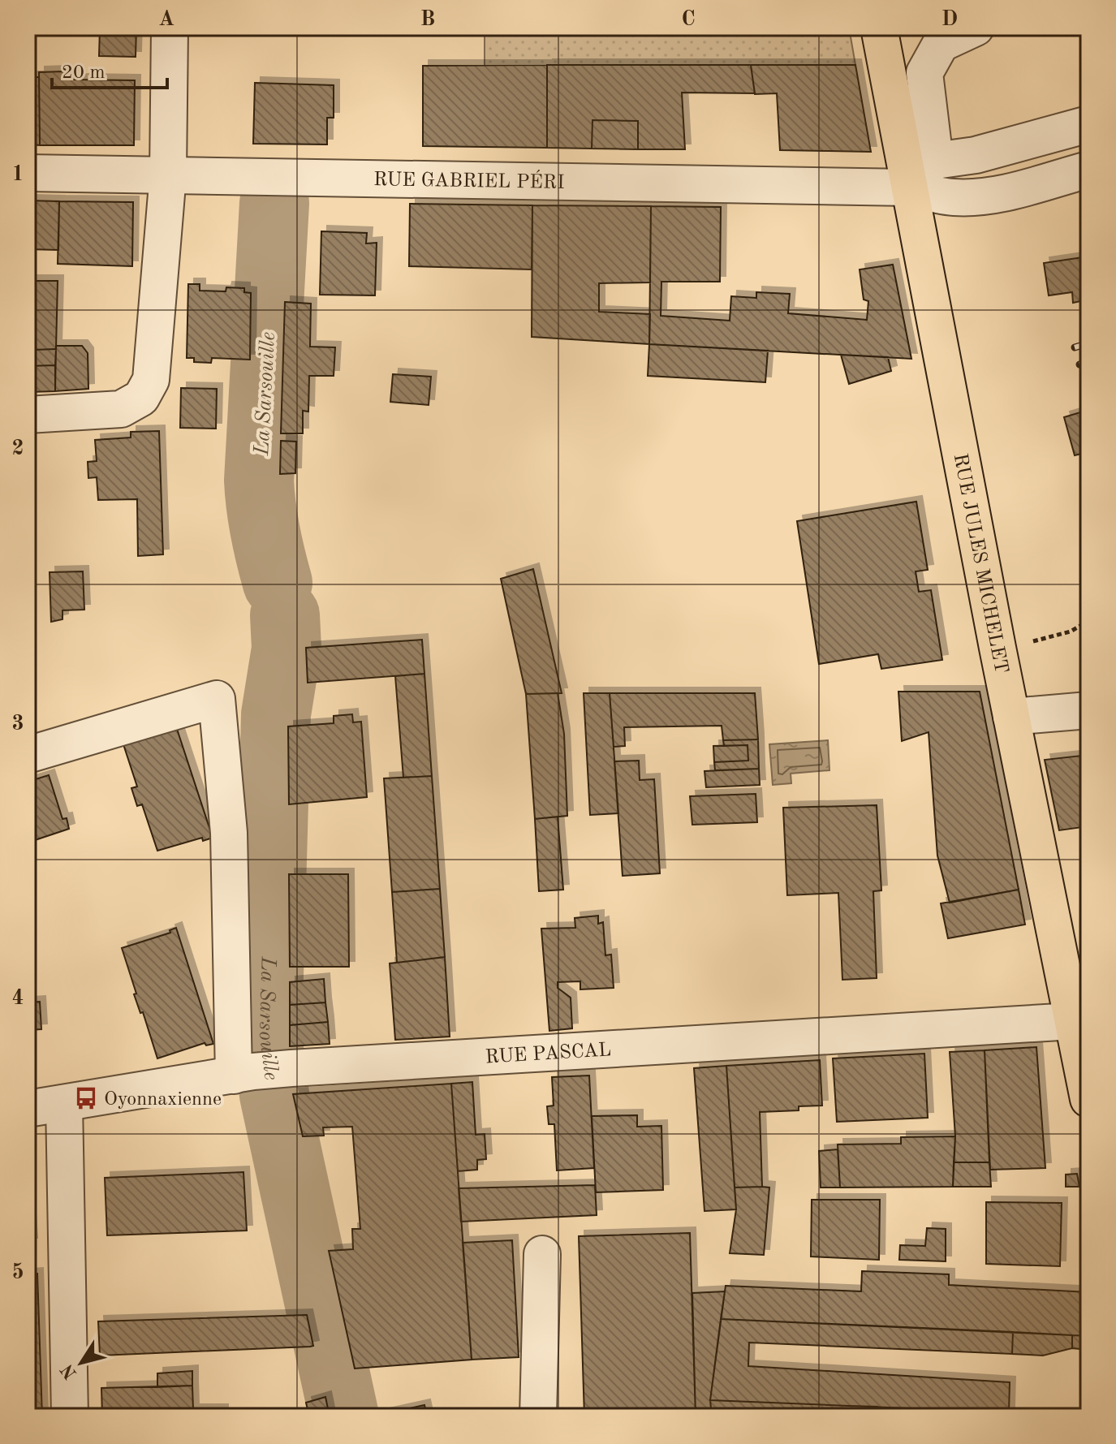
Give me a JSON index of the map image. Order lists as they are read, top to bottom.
{
  "streets": {
    "main road": ["RUE JULES MICHELET"],
    "street": ["RUE GABRIEL PÉRI", "RUE PASCAL"]
  },
  "crossings": [
    ["RUE GABRIEL PÉRI", "RUE JULES MICHELET"],
    ["RUE JULES MICHELET", "RUE PASCAL"]
  ],
  "water": ["La Sarsouille"],
  "places": {
    "bus stop": ["Oyonnaxienne"]
  },
  "scale_bar": "20 m",
  "north": "bottom left",
  "grid": {
    "columns": [
      "A",
      "B",
      "C",
      "D"
    ],
    "rows": [
      "1",
      "2",
      "3",
      "4",
      "5"
    ]
  }
}
